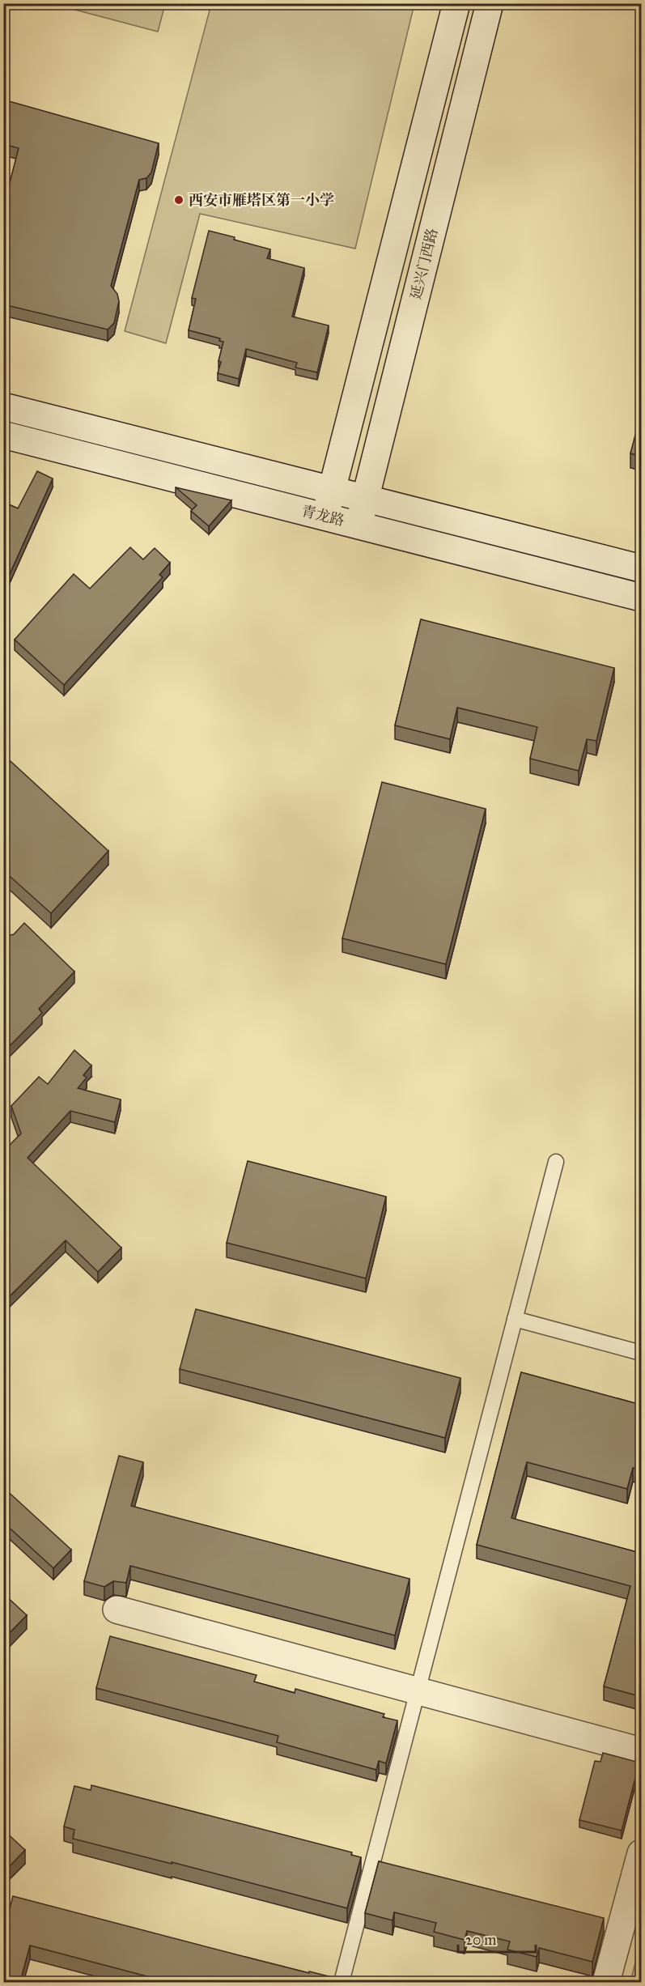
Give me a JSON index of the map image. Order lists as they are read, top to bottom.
{
  "streets": {
    "street": ["延兴门西路", "青龙路"]
  },
  "crossings": [
    ["延兴门西路", "青龙路"]
  ],
  "places": ["西安市雁塔区第一小学"],
  "scale_bar": "20 m"
}
